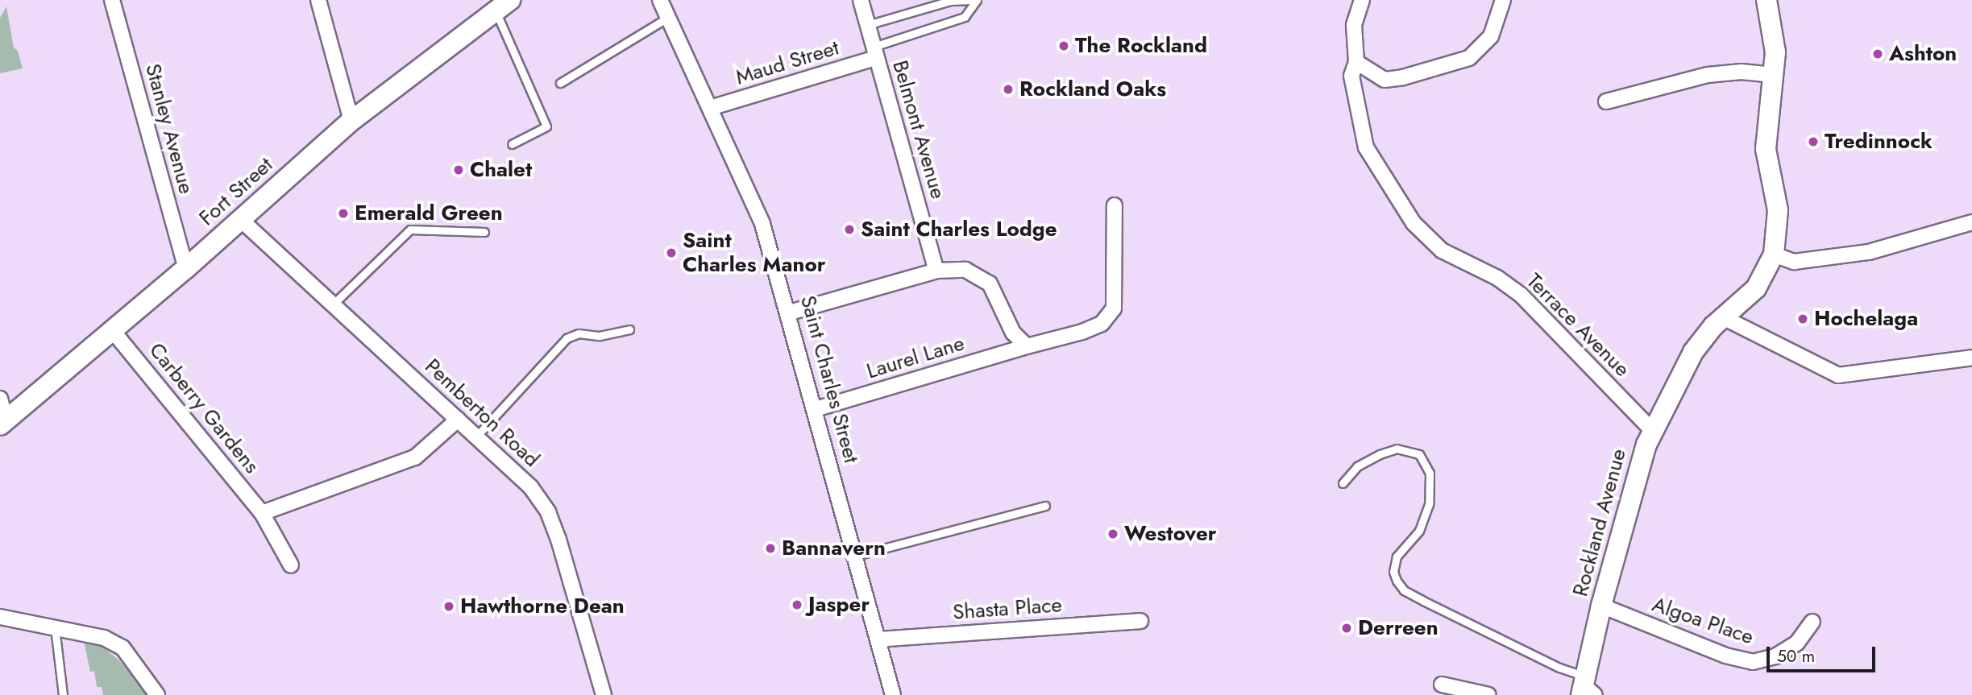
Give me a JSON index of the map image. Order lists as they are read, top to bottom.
{
  "streets": {
    "street": [
      "Maud Street",
      "Stanley Avenue",
      "Belmont Avenue",
      "Fort Street",
      "Terrace Avenue",
      "Laurel Lane",
      "Saint Charles Street",
      "Carberry Gardens",
      "Pemberton Road",
      "Rockland Avenue",
      "Shasta Place",
      "Algoa Place"
    ]
  },
  "crossings": [
    ["Maud Street", "Belmont Avenue"],
    ["Maud Street", "Saint Charles Street"],
    ["Stanley Avenue", "Fort Street"],
    ["Fort Street", "Carberry Gardens"],
    ["Fort Street", "Pemberton Road"],
    ["Terrace Avenue", "Rockland Avenue"],
    ["Laurel Lane", "Saint Charles Street"],
    ["Saint Charles Street", "Shasta Place"],
    ["Rockland Avenue", "Algoa Place"]
  ],
  "places": [
    "The Rockland",
    "Ashton",
    "Rockland Oaks",
    "Tredinnock",
    "Chalet",
    "Emerald Green",
    "Saint Charles Lodge",
    "Saint Charles Manor",
    "Hochelaga",
    "Westover",
    "Bannavern",
    "Jasper",
    "Hawthorne Dean",
    "Derreen"
  ],
  "scale_bar": "50 m"
}
